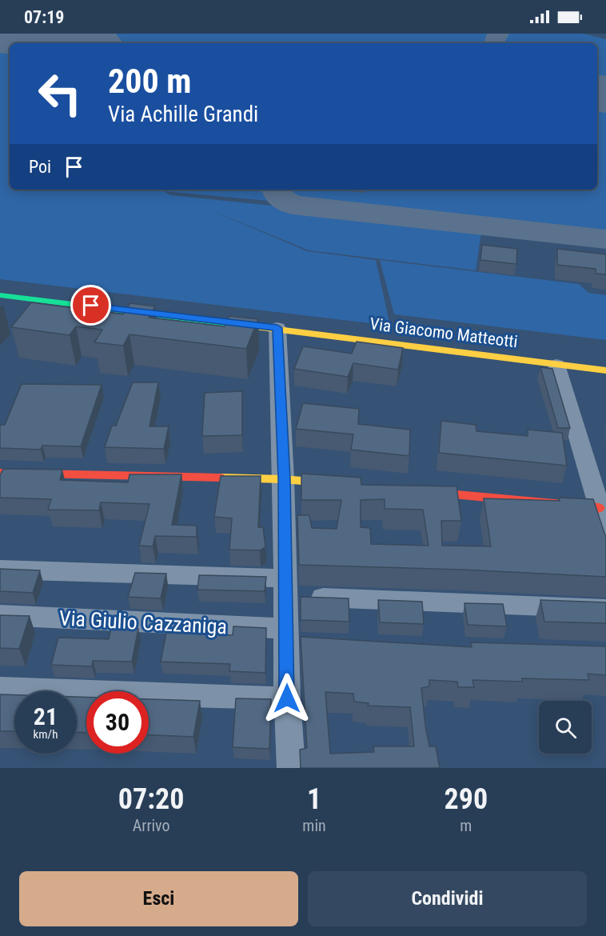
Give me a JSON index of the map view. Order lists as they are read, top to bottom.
{
  "streets": {
    "street": ["Via Giacomo Matteotti", "Via Giulio Cazzaniga"]
  },
  "page": {
    "status": "07:19",
    "turn": ["200 m", "Via Achille Grandi"],
    "then": "Poi",
    "speed": "21 km/h",
    "limit": "30",
    "eta": [
      "07:20",
      "Arrivo",
      "1",
      "min",
      "290",
      "m"
    ],
    "buttons": ["Esci", "Condividi"]
  }
}
